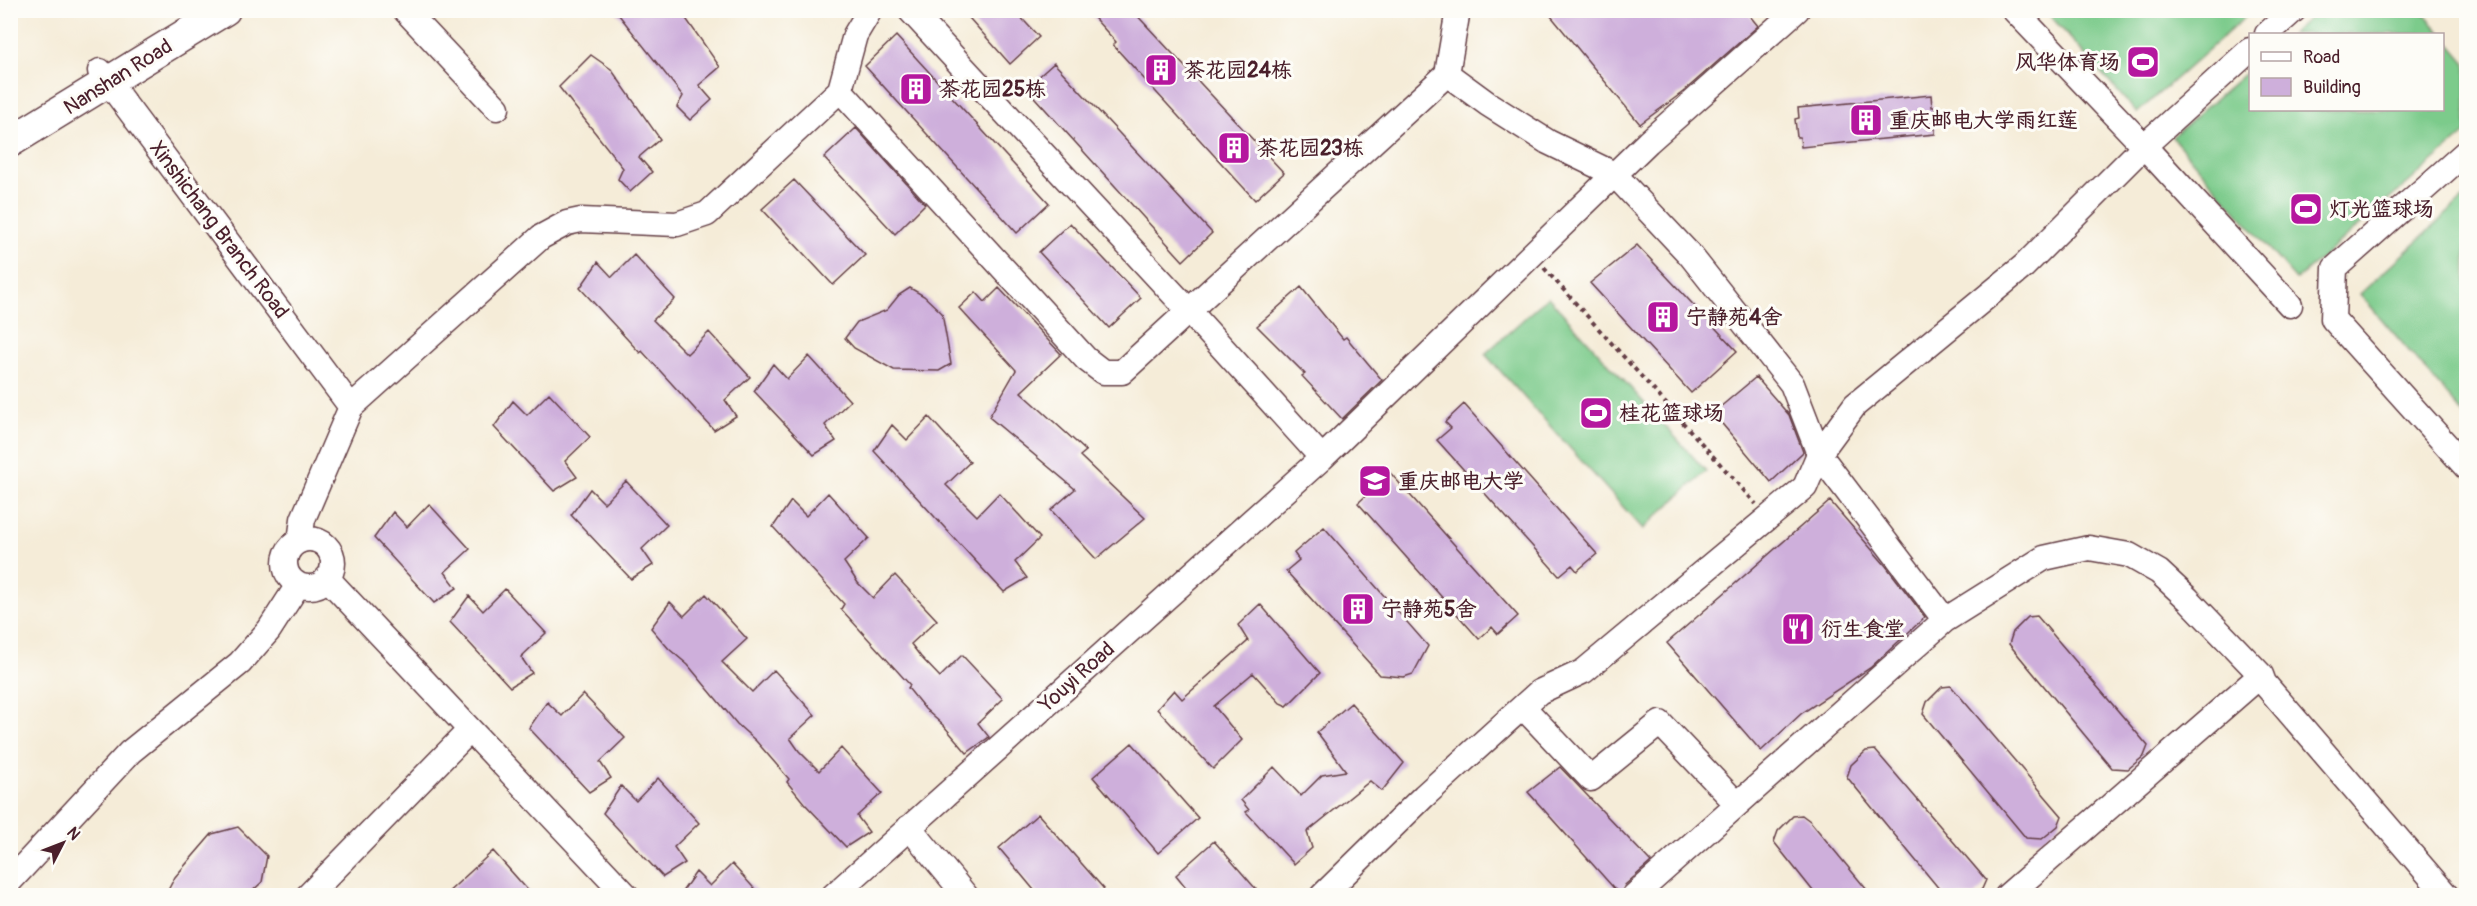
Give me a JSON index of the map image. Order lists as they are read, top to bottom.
{
  "streets": {
    "main road": ["Nanshan Road"],
    "street": ["Xinshichang Branch Road", "Youyi Road"]
  },
  "crossings": [
    ["Nanshan Road", "Xinshichang Branch Road"]
  ],
  "places": {
    "sports": ["风华体育场", "灯光篮球场", "桂花篮球场"],
    "building": [
      "茶花园24栋",
      "茶花园25栋",
      "重庆邮电大学雨红莲",
      "茶花园23栋",
      "宁静苑4舍",
      "宁静苑5舍"
    ],
    "school or university": ["重庆邮电大学"],
    "restaurant": ["衍生食堂"]
  },
  "legend": ["Road", "Building"],
  "north": "top right"
}
